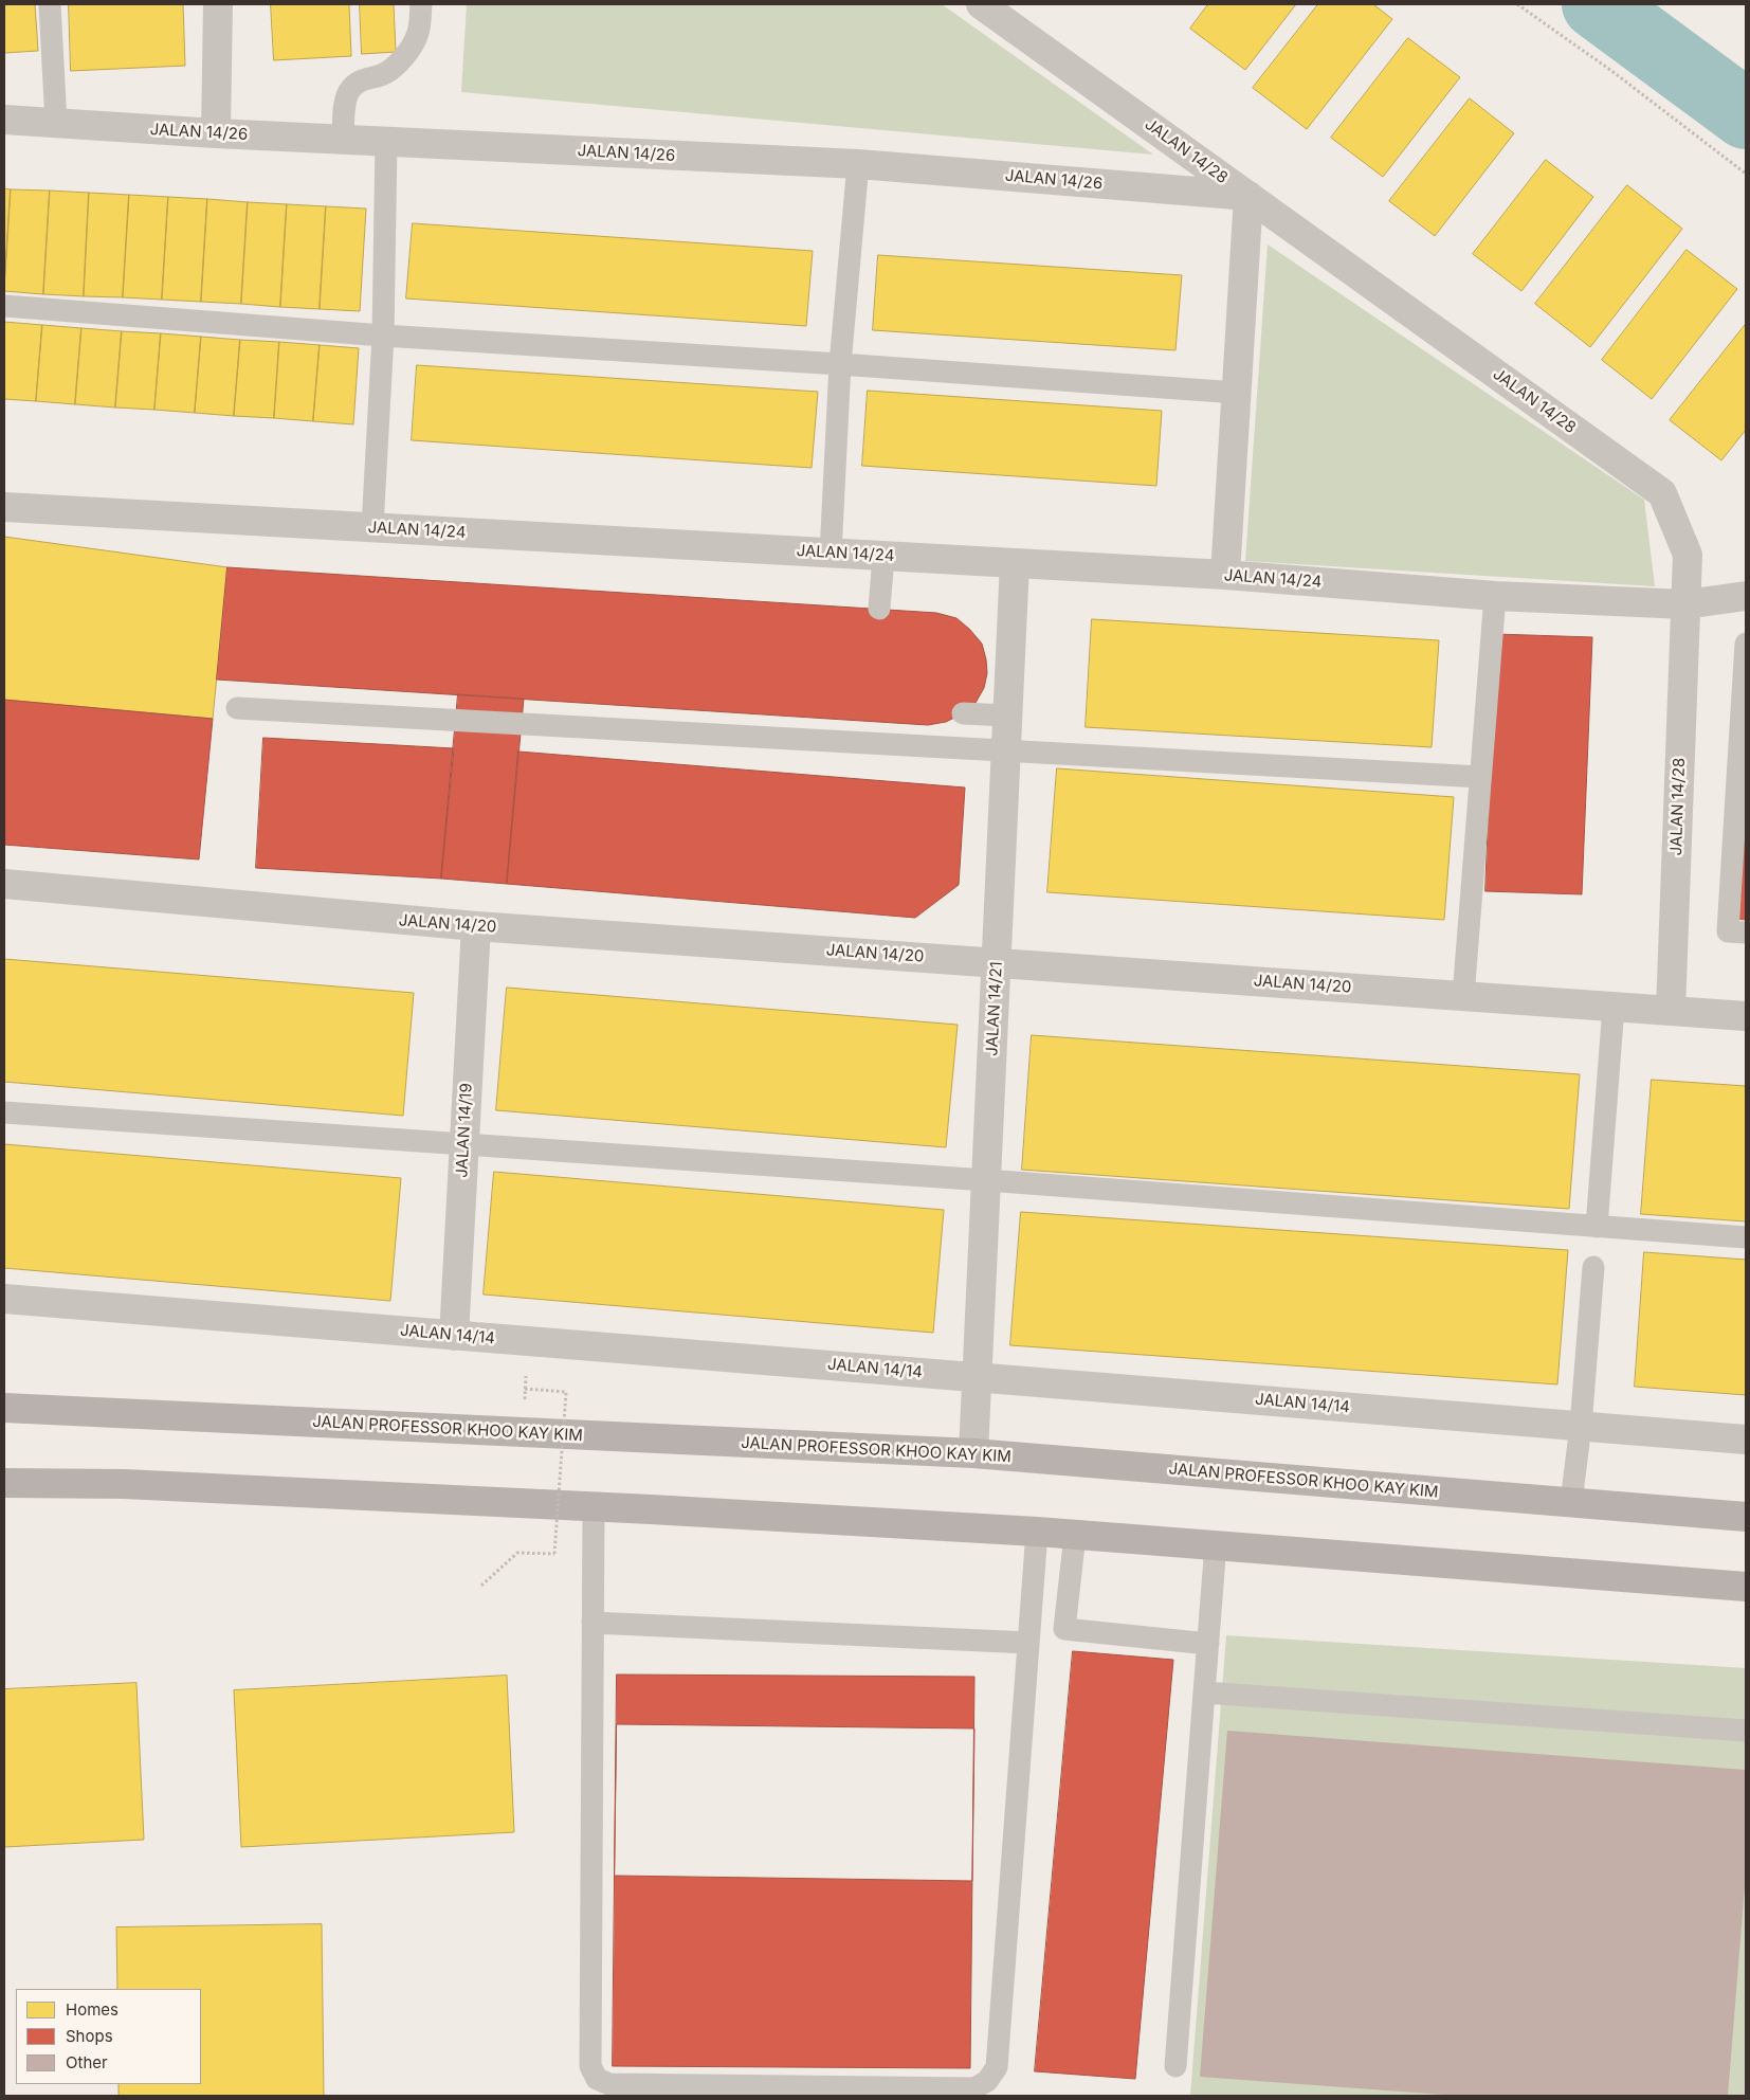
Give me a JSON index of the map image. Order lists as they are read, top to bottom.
{
  "streets": {
    "main road": ["JALAN PROFESSOR KHOO KAY KIM"],
    "street": [
      "JALAN 14/26",
      "JALAN 14/28",
      "JALAN 14/24",
      "JALAN 14/20",
      "JALAN 14/21",
      "JALAN 14/19",
      "JALAN 14/14"
    ]
  },
  "crossings": [
    ["JALAN 14/26", "JALAN 14/28"],
    ["JALAN 14/28", "JALAN 14/24"],
    ["JALAN 14/28", "JALAN 14/20"],
    ["JALAN 14/24", "JALAN 14/21"],
    ["JALAN 14/20", "JALAN 14/21"],
    ["JALAN 14/20", "JALAN 14/19"],
    ["JALAN 14/21", "JALAN 14/14"],
    ["JALAN 14/21", "JALAN PROFESSOR KHOO KAY KIM"],
    ["JALAN 14/19", "JALAN 14/14"]
  ],
  "legend": ["Homes", "Shops", "Other"]
}
